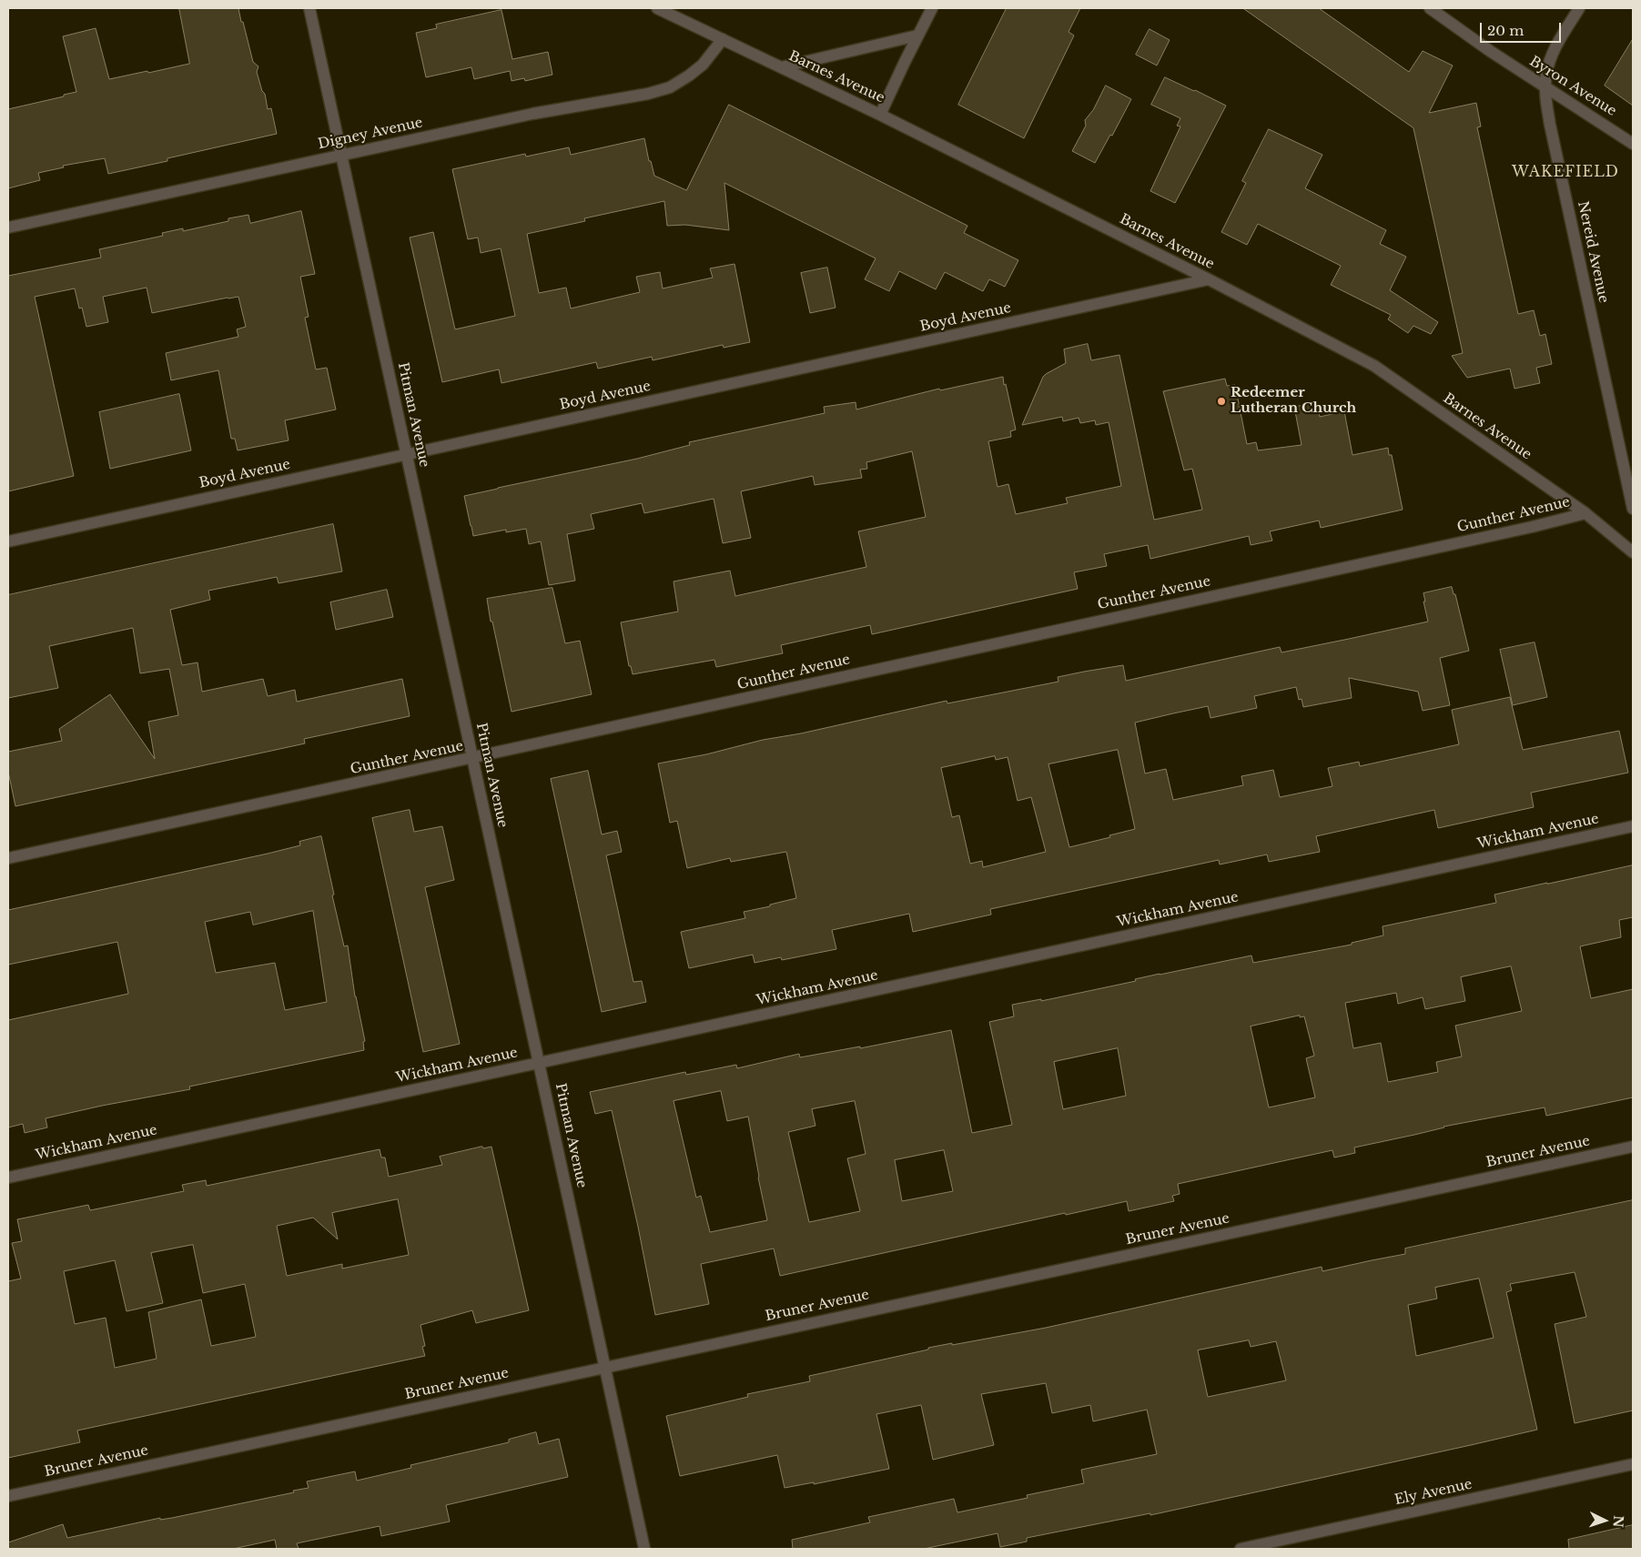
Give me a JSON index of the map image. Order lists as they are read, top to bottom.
{
  "streets": {
    "street": [
      "Barnes Avenue",
      "Byron Avenue",
      "Digney Avenue",
      "Nereid Avenue",
      "Boyd Avenue",
      "Pitman Avenue",
      "Gunther Avenue",
      "Wickham Avenue",
      "Bruner Avenue",
      "Ely Avenue"
    ]
  },
  "crossings": [
    ["Barnes Avenue", "Digney Avenue"],
    ["Barnes Avenue", "Boyd Avenue"],
    ["Barnes Avenue", "Gunther Avenue"],
    ["Byron Avenue", "Nereid Avenue"],
    ["Digney Avenue", "Pitman Avenue"],
    ["Boyd Avenue", "Pitman Avenue"],
    ["Pitman Avenue", "Gunther Avenue"],
    ["Pitman Avenue", "Wickham Avenue"],
    ["Pitman Avenue", "Bruner Avenue"]
  ],
  "districts": ["WAKEFIELD"],
  "places": ["Redeemer Lutheran Church"],
  "scale_bar": "20 m",
  "north": "right"
}
